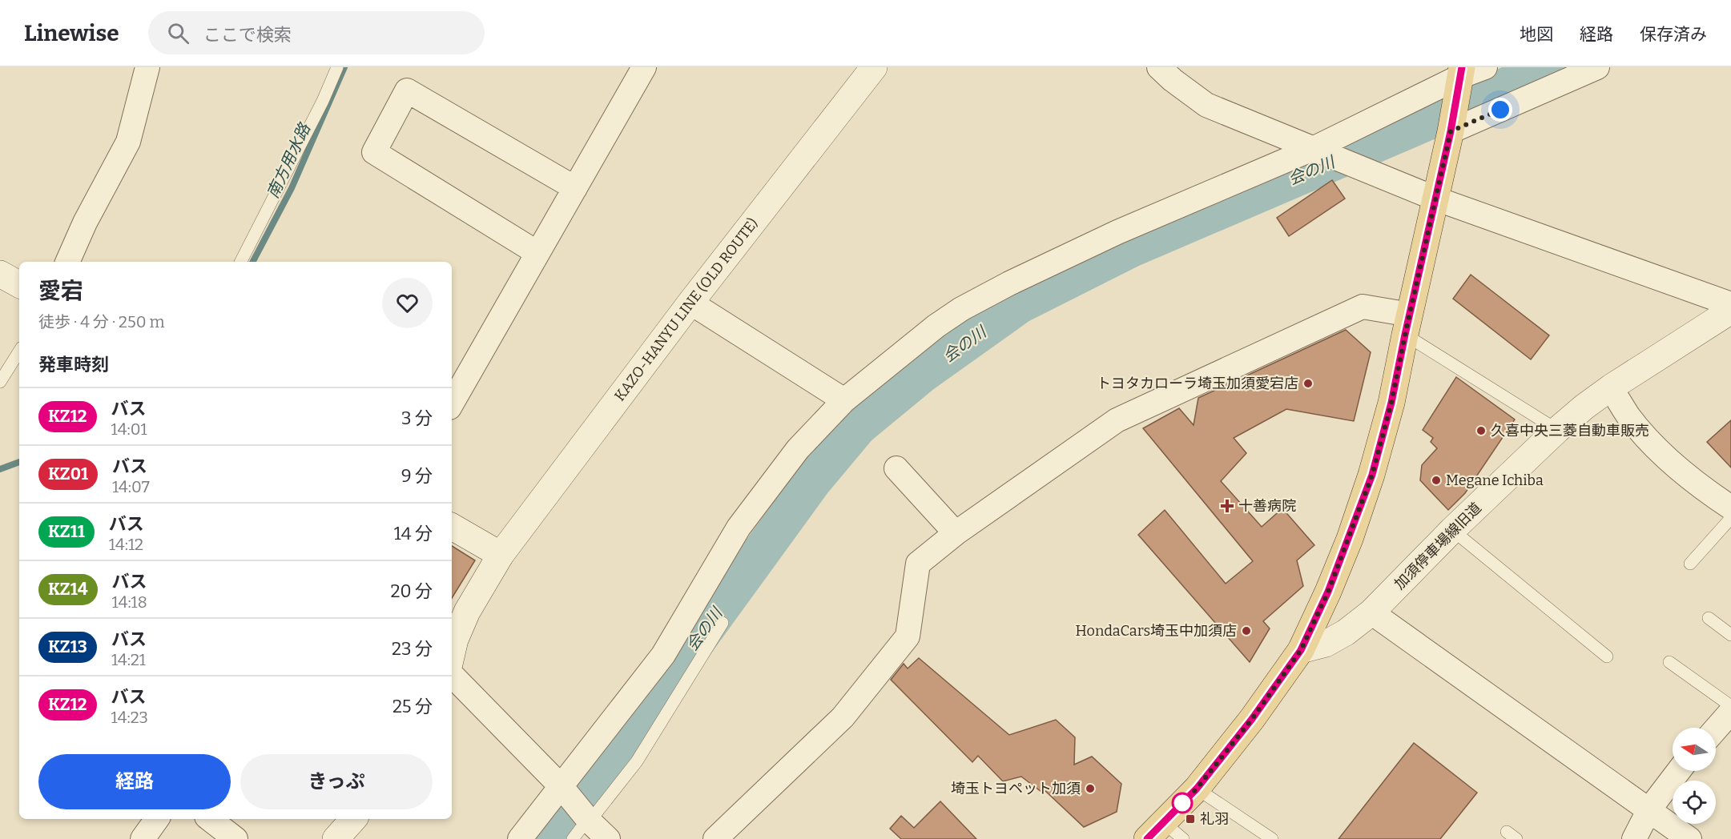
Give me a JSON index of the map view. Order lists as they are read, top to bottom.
{
  "streets": {
    "street": ["KAZO-HANYU LINE (OLD ROUTE)", "加須停車場線旧道"]
  },
  "water": ["南方用水路", "会の川"],
  "places": {
    "other": [
      "トヨタカローラ埼玉加須愛宕店",
      "久喜中央三菱自動車販売",
      "Megane Ichiba",
      "HondaCars埼玉中加須店",
      "埼玉トヨペット加須"
    ],
    "health": ["十善病院"],
    "transit": ["礼羽"]
  },
  "lines": ["bus line KZ12"],
  "north": "left",
  "page": {
    "header": "Linewise",
    "search": "ここで検索",
    "nav": ["地図", "経路", "保存済み"],
    "heading": [
      ["愛宕", "徒歩 · 4 分 · 250 m"],
      "発車時刻"
    ],
    "list": [
      {
        "mark": "KZ12",
        "name": "バス",
        "note": "14:01",
        "value": "3 分"
      },
      {
        "mark": "KZ01",
        "name": "バス",
        "note": "14:07",
        "value": "9 分"
      },
      {
        "mark": "KZ11",
        "name": "バス",
        "note": "14:12",
        "value": "14 分"
      },
      {
        "mark": "KZ14",
        "name": "バス",
        "note": "14:18",
        "value": "20 分"
      },
      {
        "mark": "KZ13",
        "name": "バス",
        "note": "14:21",
        "value": "23 分"
      },
      {
        "mark": "KZ12",
        "name": "バス",
        "note": "14:23",
        "value": "25 分"
      }
    ],
    "buttons": ["経路", "きっぷ"]
  }
}
